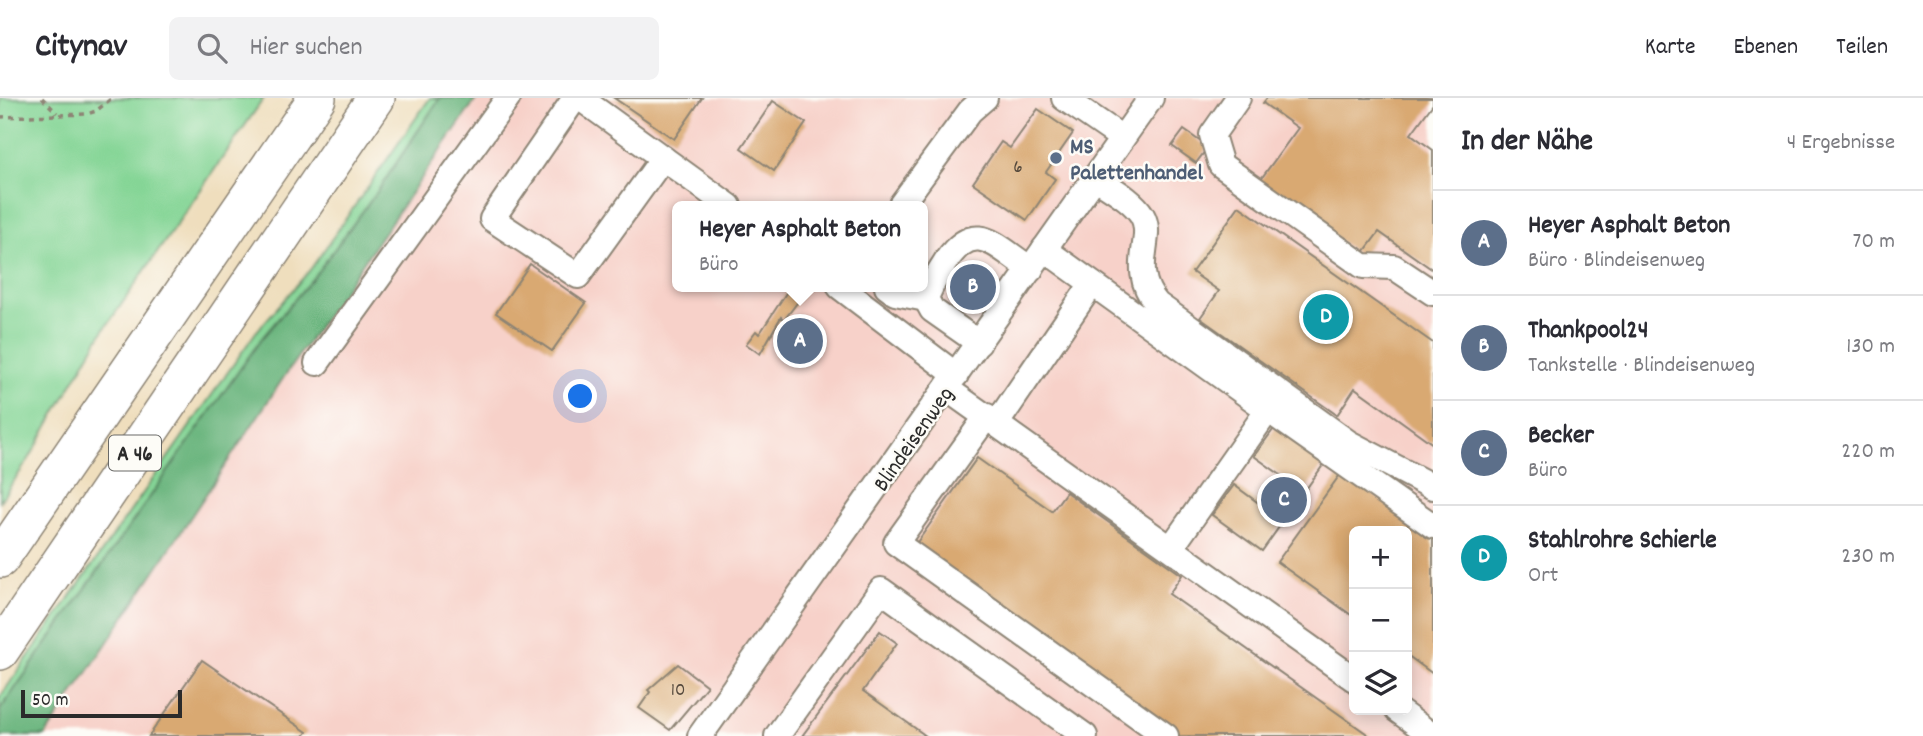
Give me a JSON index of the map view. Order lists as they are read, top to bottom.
{
  "streets": {
    "highway": ["A 46"],
    "street": ["Blindeisenweg"]
  },
  "places": ["MS Palettenhandel"],
  "house_numbers": ["6", "10"],
  "scale_bar": "50 m",
  "page": {
    "header": "Citynav",
    "search": "Hier suchen",
    "nav": ["Karte", "Ebenen", "Teilen"],
    "heading": ["In der Nähe", "4 Ergebnisse"],
    "list": [
      {
        "mark": "A",
        "name": "Heyer Asphalt Beton",
        "note": "Büro · Blindeisenweg",
        "value": "70 m"
      },
      {
        "mark": "B",
        "name": "Thankpool24",
        "note": "Tankstelle · Blindeisenweg",
        "value": "130 m"
      },
      {
        "mark": "C",
        "name": "Becker",
        "note": "Büro",
        "value": "220 m"
      },
      {
        "mark": "D",
        "name": "Stahlrohre Schierle",
        "note": "Ort",
        "value": "230 m"
      }
    ],
    "popup": ["Heyer Asphalt Beton", "Büro"],
    "pins": [
      "B",
      "D",
      "A",
      "C"
    ],
    "map_buttons": ["+", "−"],
    "scale": "50 m"
  }
}
